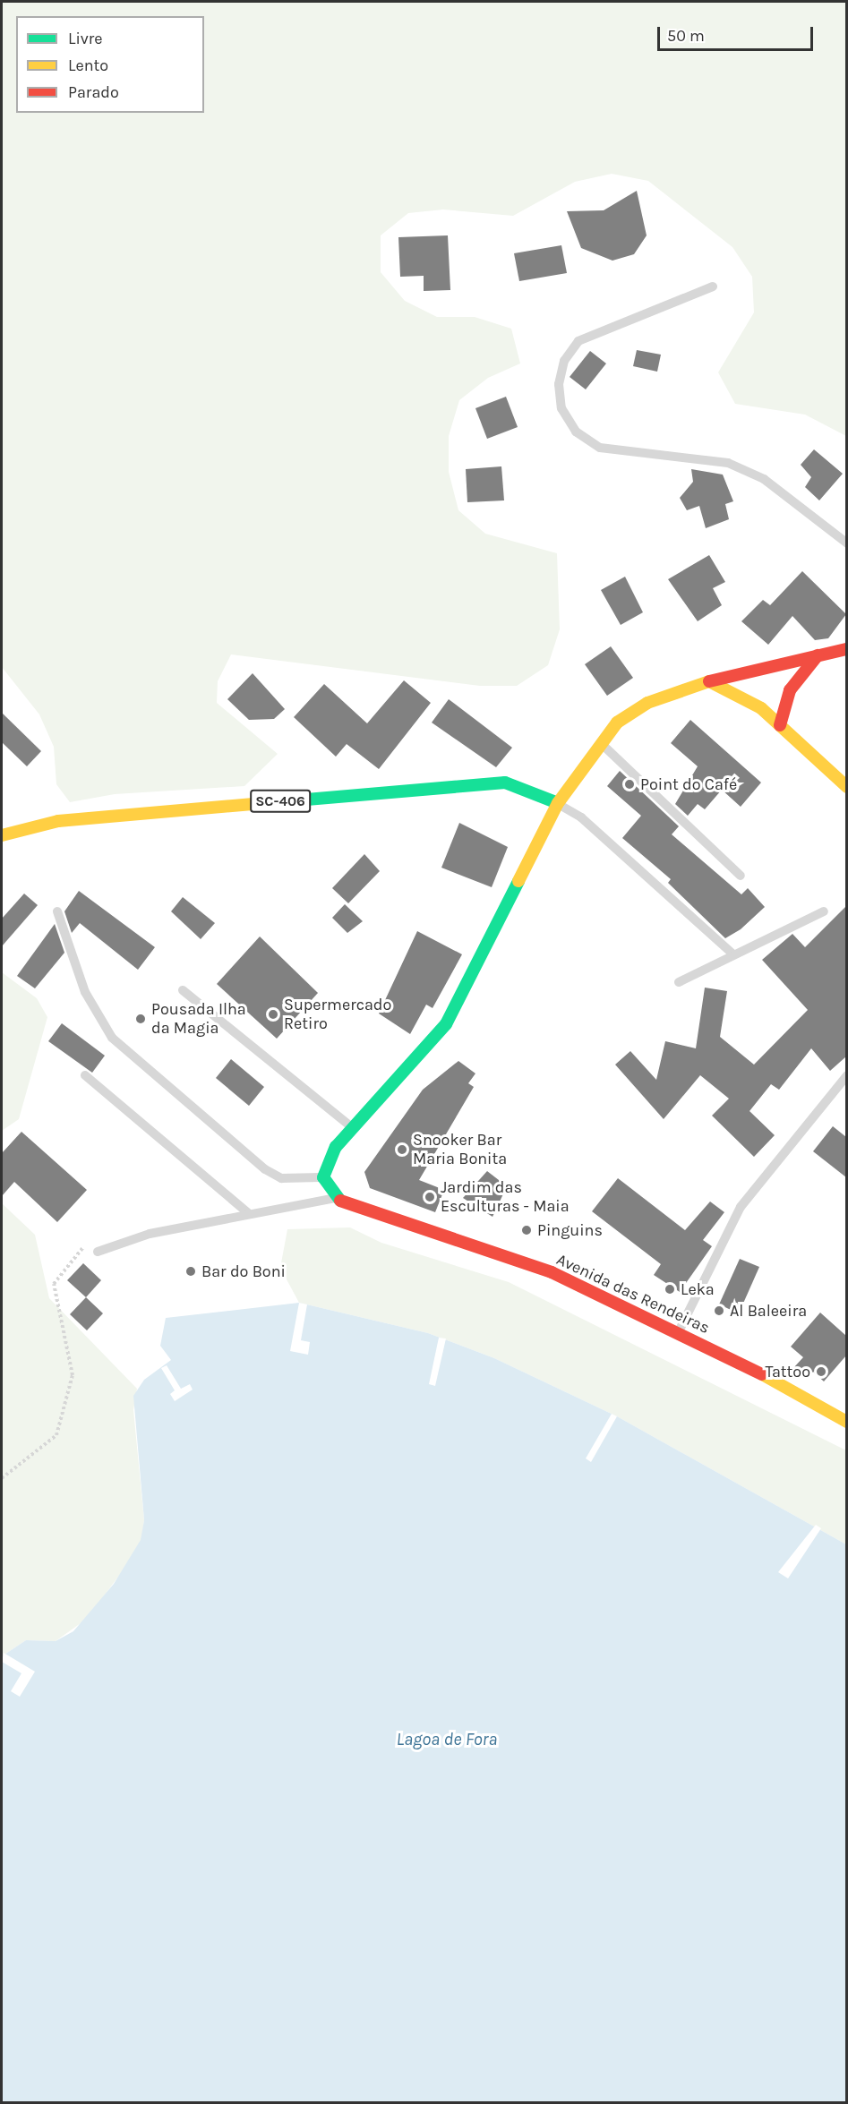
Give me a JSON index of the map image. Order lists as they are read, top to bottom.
{
  "streets": {
    "main road": ["SC-406", "Avenida das Rendeiras"]
  },
  "water": ["Lagoa de Fora"],
  "places": [
    "Point do Café",
    "Supermercado Retiro",
    "Pousada Ilha da Magia",
    "Snooker Bar Maria Bonita",
    "Jardim das Esculturas - Maia",
    "Pinguins",
    "Bar do Boni",
    "Leka",
    "Al Baleeira",
    "Tattoo"
  ],
  "legend": ["Livre", "Lento", "Parado"],
  "scale_bar": "50 m"
}
